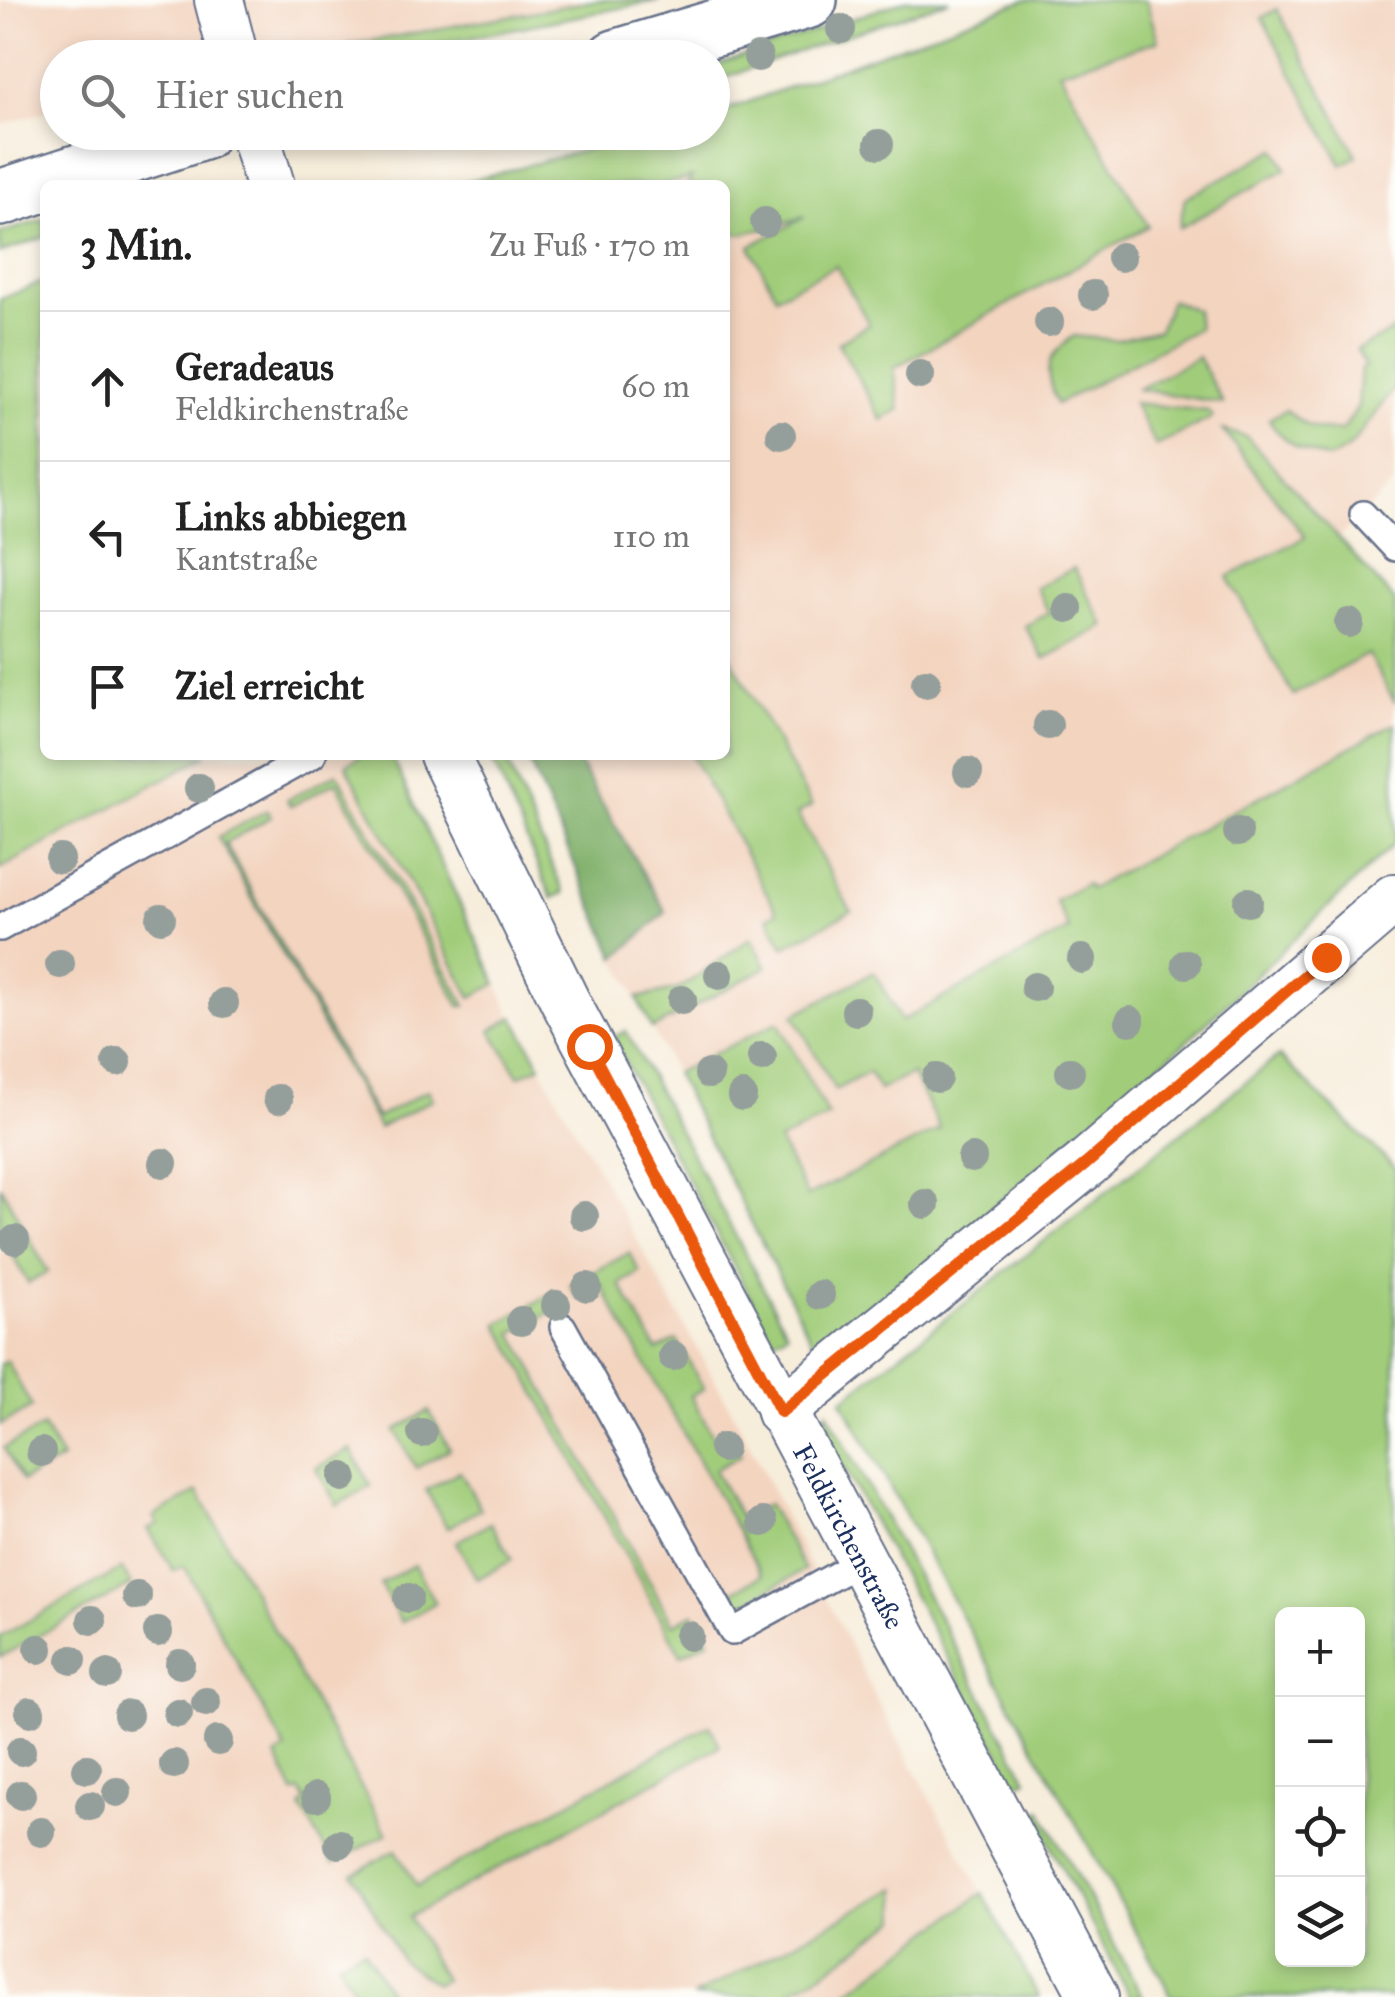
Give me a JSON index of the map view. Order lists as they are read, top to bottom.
{
  "streets": {
    "street": ["Feldkirchenstraße"]
  },
  "page": {
    "search": "Hier suchen",
    "heading": ["3 Min.", "Zu Fuß · 170 m"],
    "list": [
      ["Geradeaus", "Feldkirchenstraße", "60 m"],
      ["Links abbiegen", "Kantstraße", "110 m"],
      "Ziel erreicht"
    ],
    "map_buttons": ["+", "−"]
  }
}
